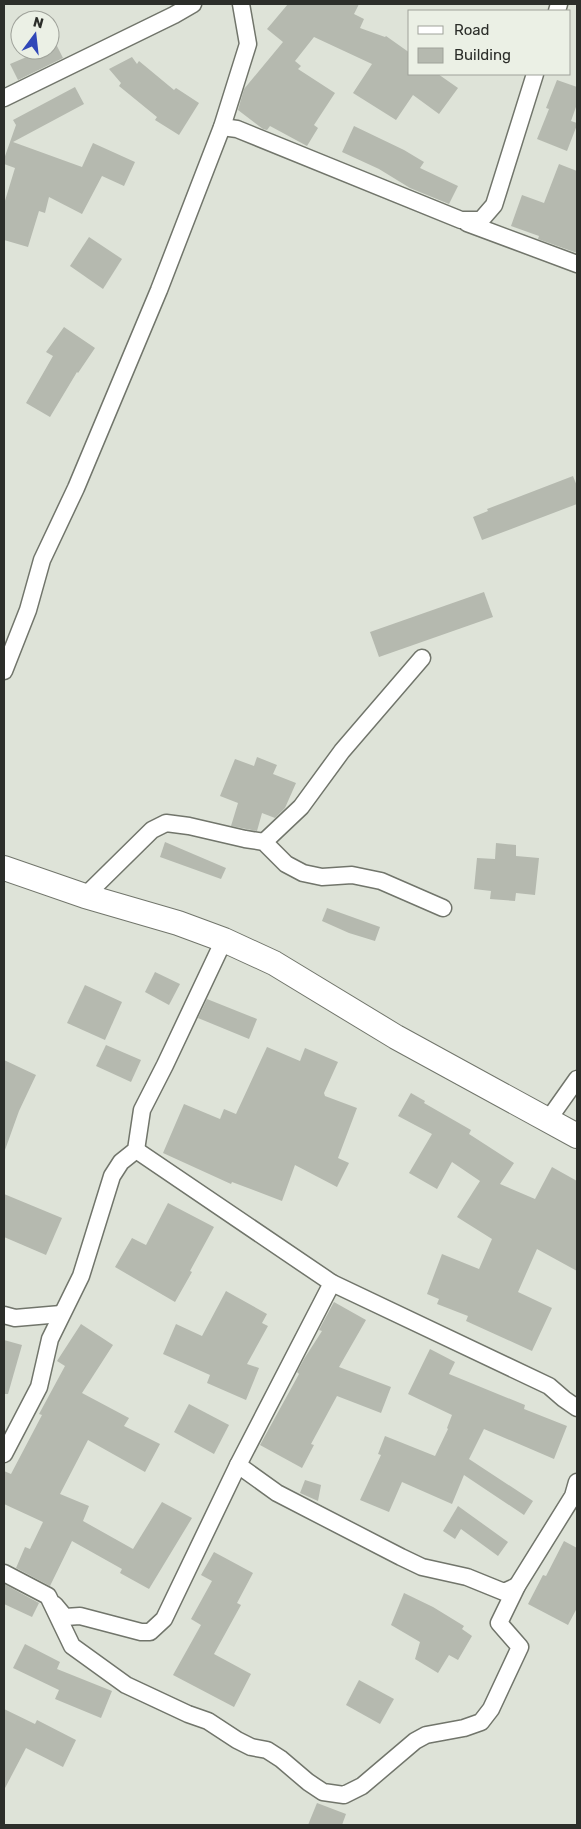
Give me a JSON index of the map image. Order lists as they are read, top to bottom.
{
  "legend": ["Road", "Building"],
  "north": "top"
}
